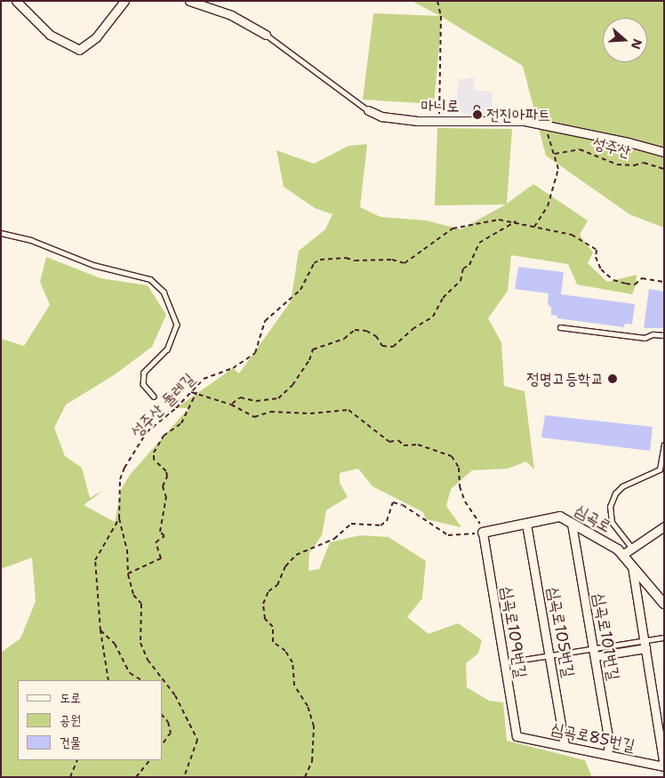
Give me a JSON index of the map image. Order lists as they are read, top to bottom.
{
  "streets": {
    "street": [
      "마니로",
      "심곡로",
      "심곡로109번길",
      "심곡로105번길",
      "심곡로101번길",
      "심곡로85번길"
    ],
    "path": ["성주산", "성주산 둘레길"]
  },
  "crossings": [
    ["심곡로", "심곡로109번길"],
    ["심곡로", "심곡로105번길"],
    ["심곡로", "심곡로101번길"],
    ["심곡로109번길", "심곡로85번길"],
    ["심곡로105번길", "심곡로85번길"],
    ["심곡로101번길", "심곡로85번길"]
  ],
  "places": ["전진아파트", "정명고등학교"],
  "legend": ["도로", "공원", "건물"],
  "north": "right"
}
